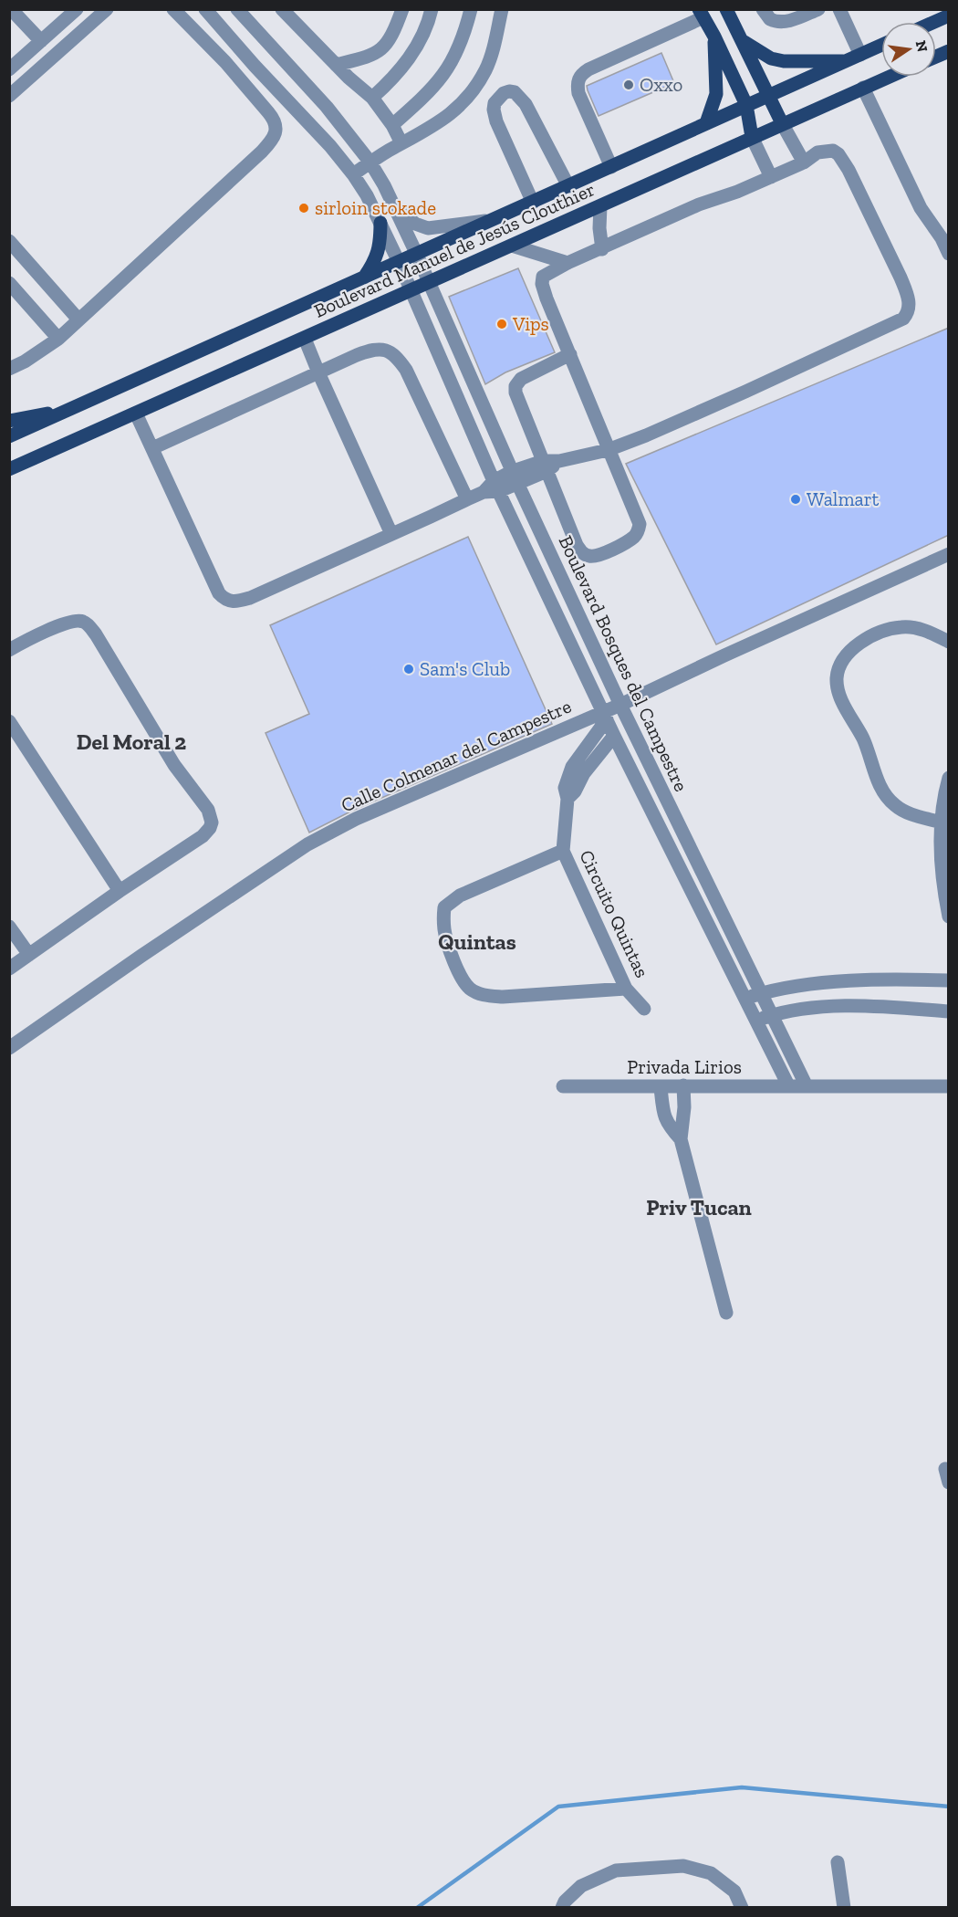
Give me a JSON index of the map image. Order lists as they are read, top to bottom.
{
  "streets": {
    "main road": ["Boulevard Manuel de Jesús Clouthier"],
    "street": [
      "Boulevard Bosques del Campestre",
      "Calle Colmenar del Campestre",
      "Circuito Quintas",
      "Privada Lirios"
    ]
  },
  "crossings": [
    ["Boulevard Manuel de Jesús Clouthier", "Boulevard Bosques del Campestre"],
    ["Boulevard Bosques del Campestre", "Calle Colmenar del Campestre"],
    ["Boulevard Bosques del Campestre", "Circuito Quintas"],
    ["Boulevard Bosques del Campestre", "Privada Lirios"],
    ["Calle Colmenar del Campestre", "Circuito Quintas"]
  ],
  "districts": ["Del Moral 2", "Quintas", "Priv Tucan"],
  "places": [
    "Oxxo",
    "sirloin stokade",
    "Vips",
    "Walmart",
    "Sam's Club"
  ],
  "north": "right"
}
